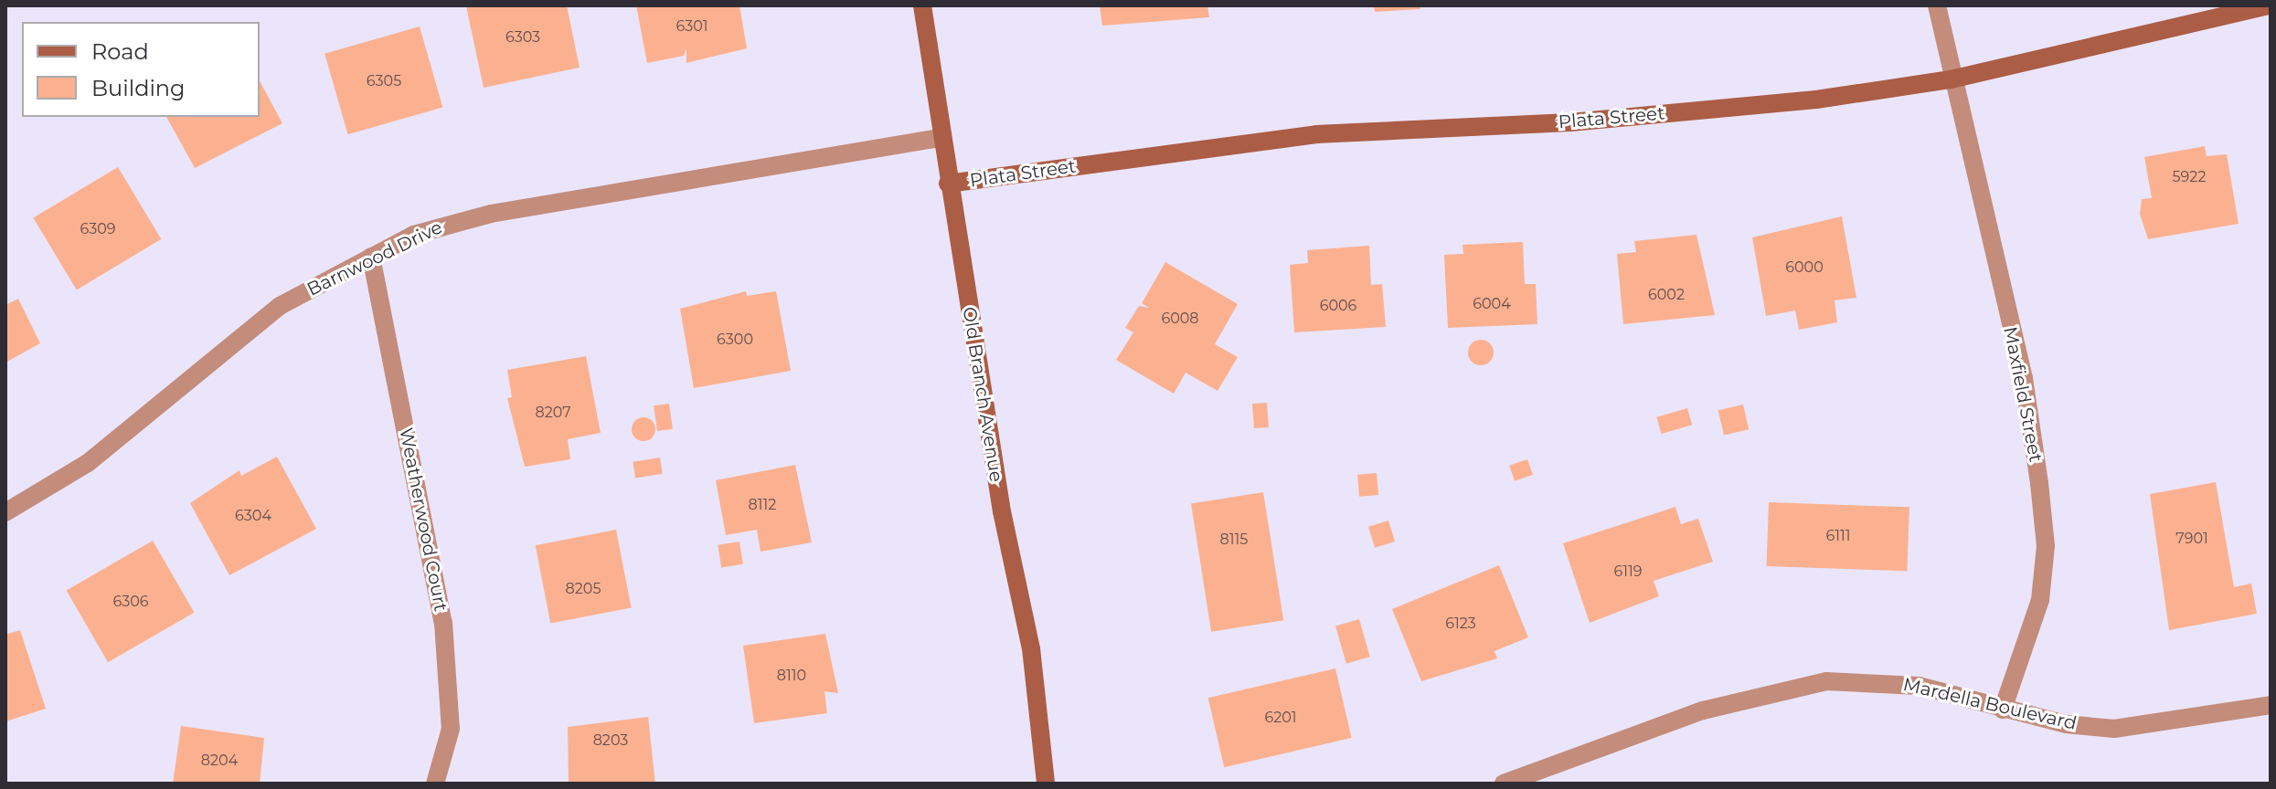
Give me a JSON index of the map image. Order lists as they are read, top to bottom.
{
  "streets": {
    "street": [
      "Plata Street",
      "Barnwood Drive",
      "Old Branch Avenue",
      "Maxfield Street",
      "Weatherwood Court",
      "Mardella Boulevard"
    ]
  },
  "crossings": [
    ["Plata Street", "Old Branch Avenue"],
    ["Plata Street", "Maxfield Street"],
    ["Barnwood Drive", "Old Branch Avenue"],
    ["Barnwood Drive", "Weatherwood Court"],
    ["Maxfield Street", "Mardella Boulevard"]
  ],
  "house_numbers": [
    "6301",
    "6303",
    "6305",
    "5922",
    "6309",
    "6000",
    "6002",
    "6004",
    "6006",
    "6008",
    "6300",
    "8207",
    "8112",
    "6304",
    "6111",
    "7901",
    "8115",
    "6119",
    "8205",
    "6306",
    "6123",
    "8110",
    "6201",
    "8203",
    "8204"
  ],
  "legend": ["Road", "Building"]
}
